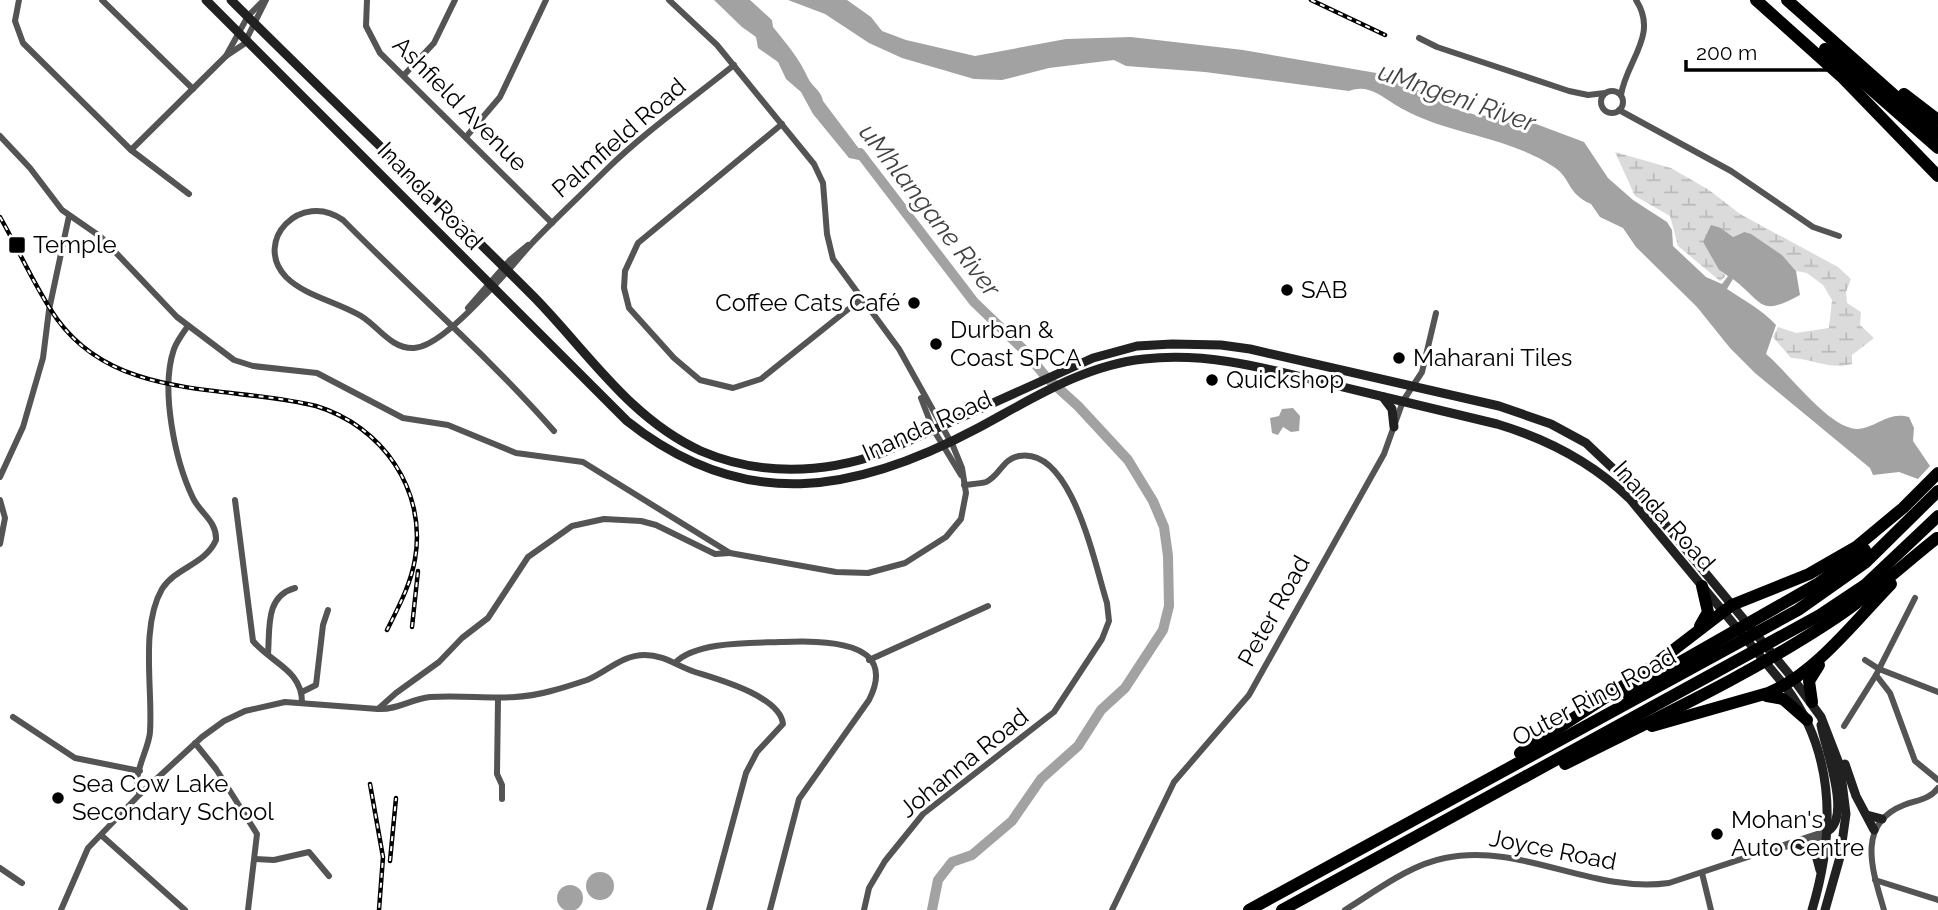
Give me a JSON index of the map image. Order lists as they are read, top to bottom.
{
  "streets": {
    "highway": ["Outer Ring Road"],
    "main road": ["Inanda Road"],
    "street": [
      "Ashfield Avenue",
      "Palmfield Road",
      "Peter Road",
      "Johanna Road",
      "Joyce Road"
    ]
  },
  "crossings": [
    ["Ashfield Avenue", "Palmfield Road"],
    ["Palmfield Road", "Inanda Road"],
    ["Inanda Road", "Peter Road"],
    ["Inanda Road", "Joyce Road"]
  ],
  "water": ["uMngeni River", "uMhlangane River"],
  "places": {
    "transit": ["Temple"],
    "other": [
      "SAB",
      "Coffee Cats Café",
      "Durban & Coast SPCA",
      "Maharani Tiles",
      "Quickshop",
      "Sea Cow Lake Secondary School",
      "Mohan's Auto Centre"
    ]
  },
  "scale_bar": "200 m"
}
